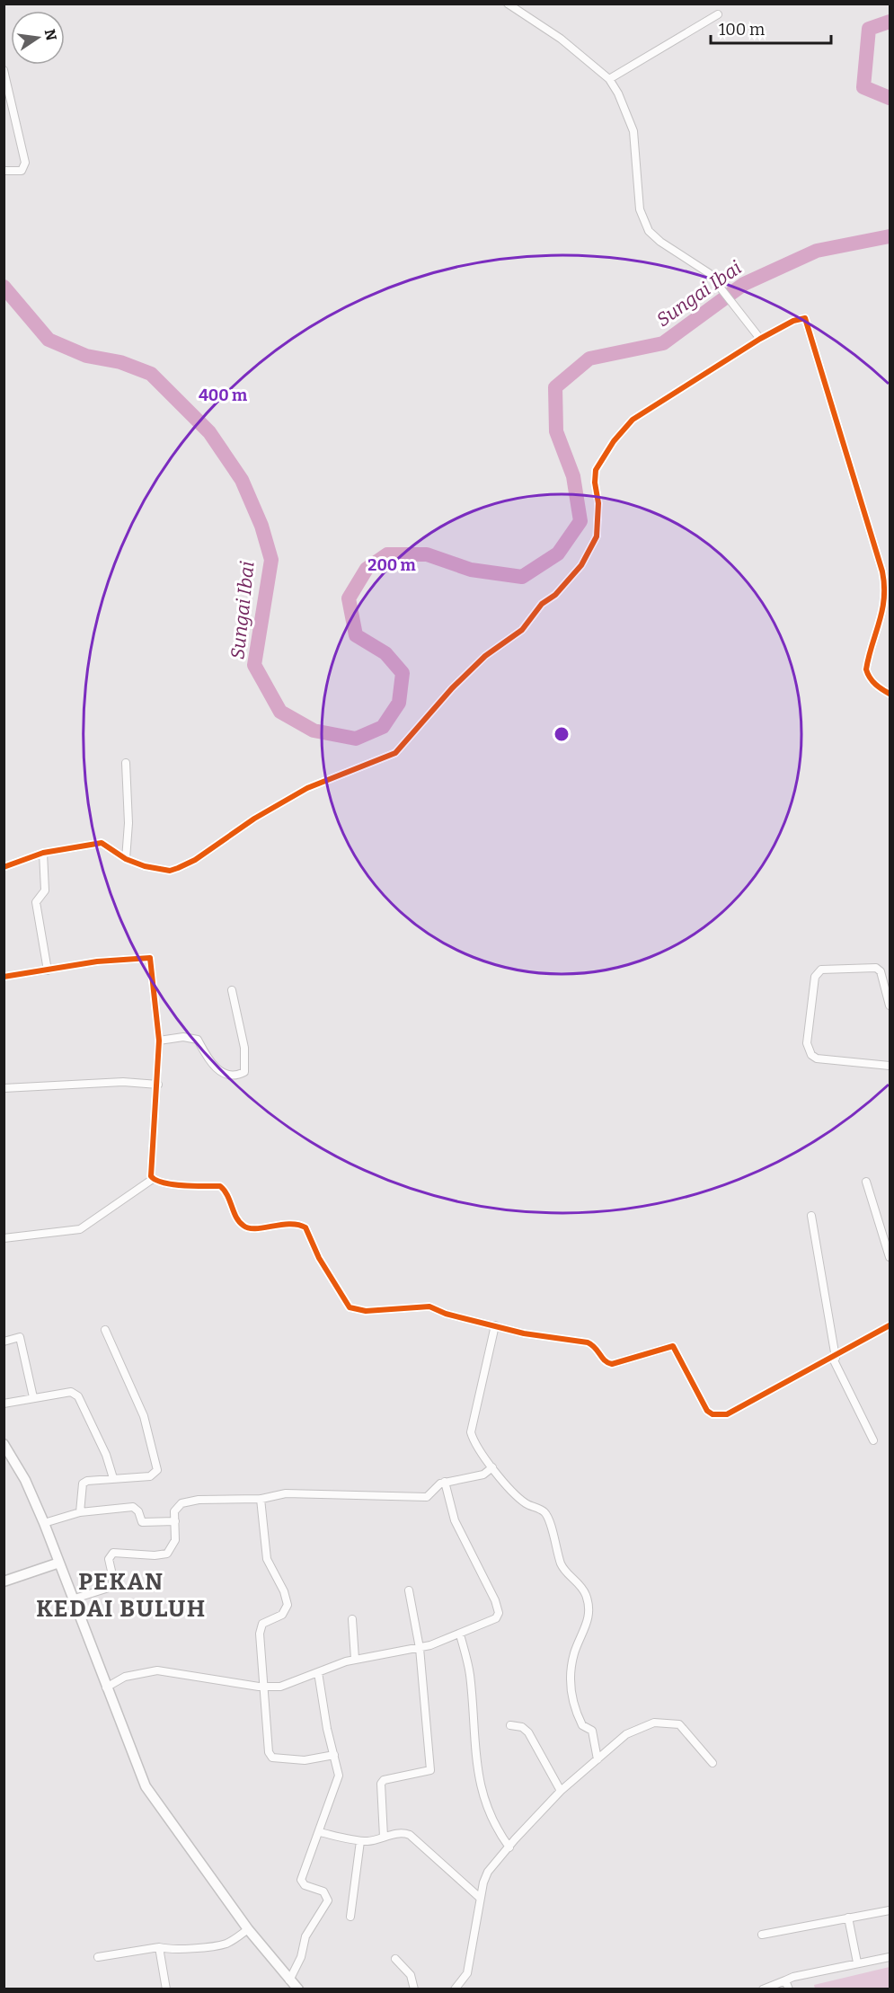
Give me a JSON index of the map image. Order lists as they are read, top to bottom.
{
  "districts": ["PEKAN KEDAI BULUH"],
  "water": ["Sungai Ibai"],
  "scale_bar": "100 m",
  "north": "right",
  "rings": ["400 m", "200 m"]
}
